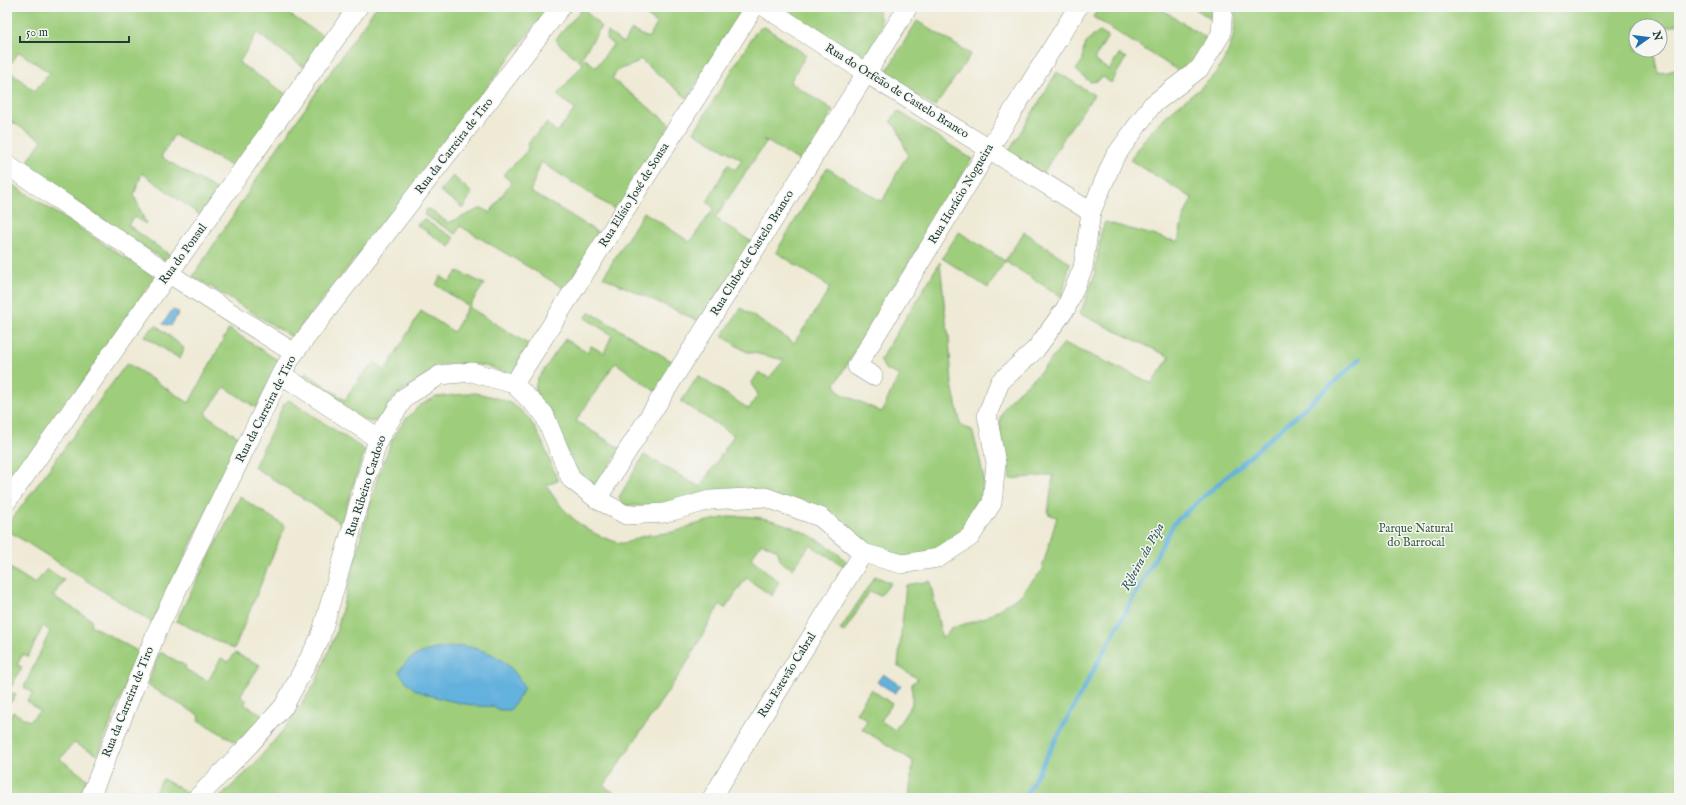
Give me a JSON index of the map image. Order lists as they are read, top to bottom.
{
  "streets": {
    "street": [
      "Rua do Orfeão de Castelo Branco",
      "Rua da Carreira de Tiro",
      "Rua Horácio Nogueira",
      "Rua Elísio José de Sousa",
      "Rua Clube de Castelo Branco",
      "Rua do Ponsul",
      "Rua Ribeiro Cardoso",
      "Rua Estevão Cabral"
    ]
  },
  "crossings": [
    ["Rua do Orfeão de Castelo Branco", "Rua Horácio Nogueira"],
    ["Rua do Orfeão de Castelo Branco", "Rua Clube de Castelo Branco"],
    ["Rua Elísio José de Sousa", "Rua Ribeiro Cardoso"],
    ["Rua Clube de Castelo Branco", "Rua Ribeiro Cardoso"],
    ["Rua Ribeiro Cardoso", "Rua Estevão Cabral"]
  ],
  "water": ["Ribeira da Pipa"],
  "parks": ["Parque Natural do Barrocal"],
  "scale_bar": "50 m",
  "north": "right"
}
